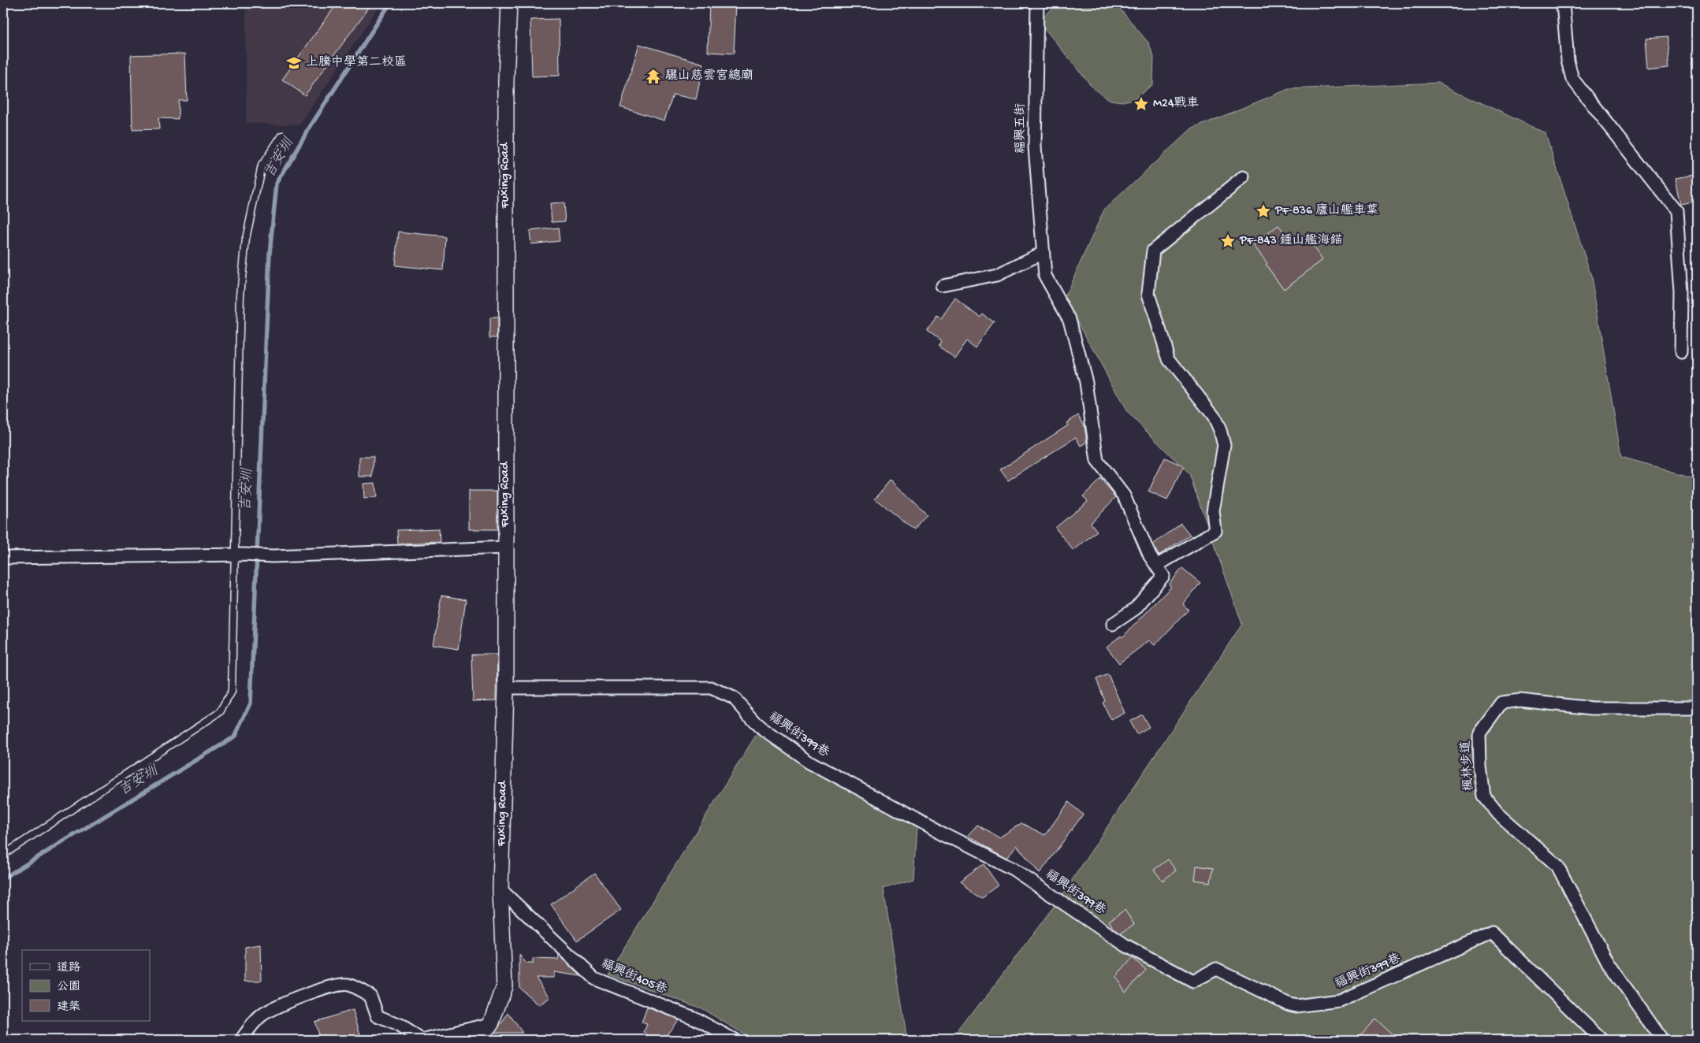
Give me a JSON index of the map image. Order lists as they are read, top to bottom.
{
  "streets": {
    "street": [
      "福興五街",
      "Fuxing Road",
      "福興街399巷",
      "楓林步道",
      "福興街405巷"
    ]
  },
  "crossings": [
    ["Fuxing Road", "福興街399巷"],
    ["Fuxing Road", "福興街405巷"]
  ],
  "water": ["吉安圳"],
  "places": {
    "school or university": ["上騰中學第二校區"],
    "temple": ["驪山慈雲宮總廟"],
    "place": ["M24戰車", "PF-836 廬山艦車葉", "PF-843 鍾山艦海錨"]
  },
  "legend": ["道路", "公園", "建築"]
}
